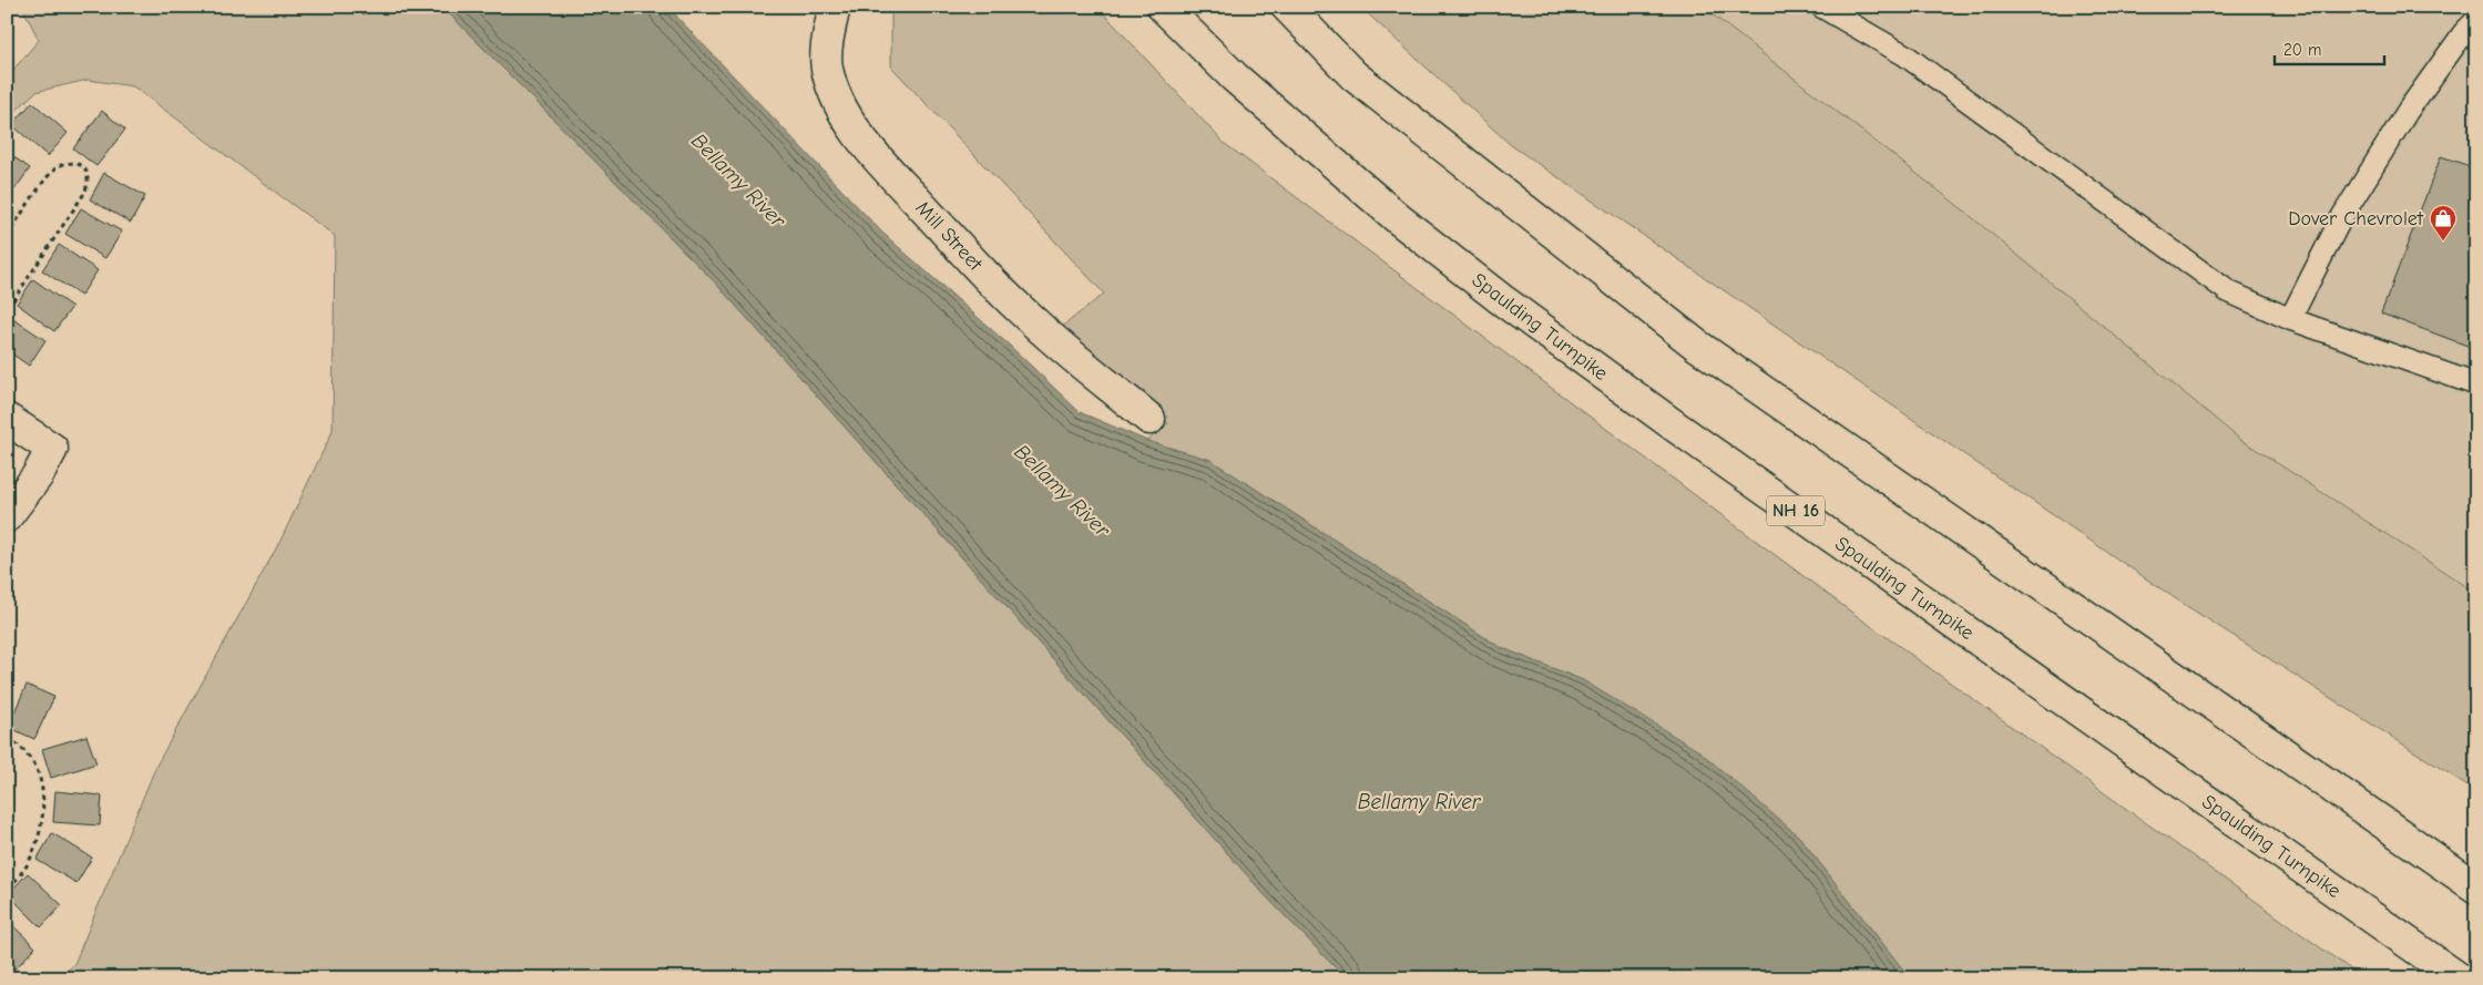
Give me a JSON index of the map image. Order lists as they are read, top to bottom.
{
  "streets": {
    "main road": ["Mill Street", "Spaulding Turnpike", "NH 16"]
  },
  "water": ["Bellamy River"],
  "places": {
    "shop": ["Dover Chevrolet"]
  },
  "scale_bar": "20 m"
}
